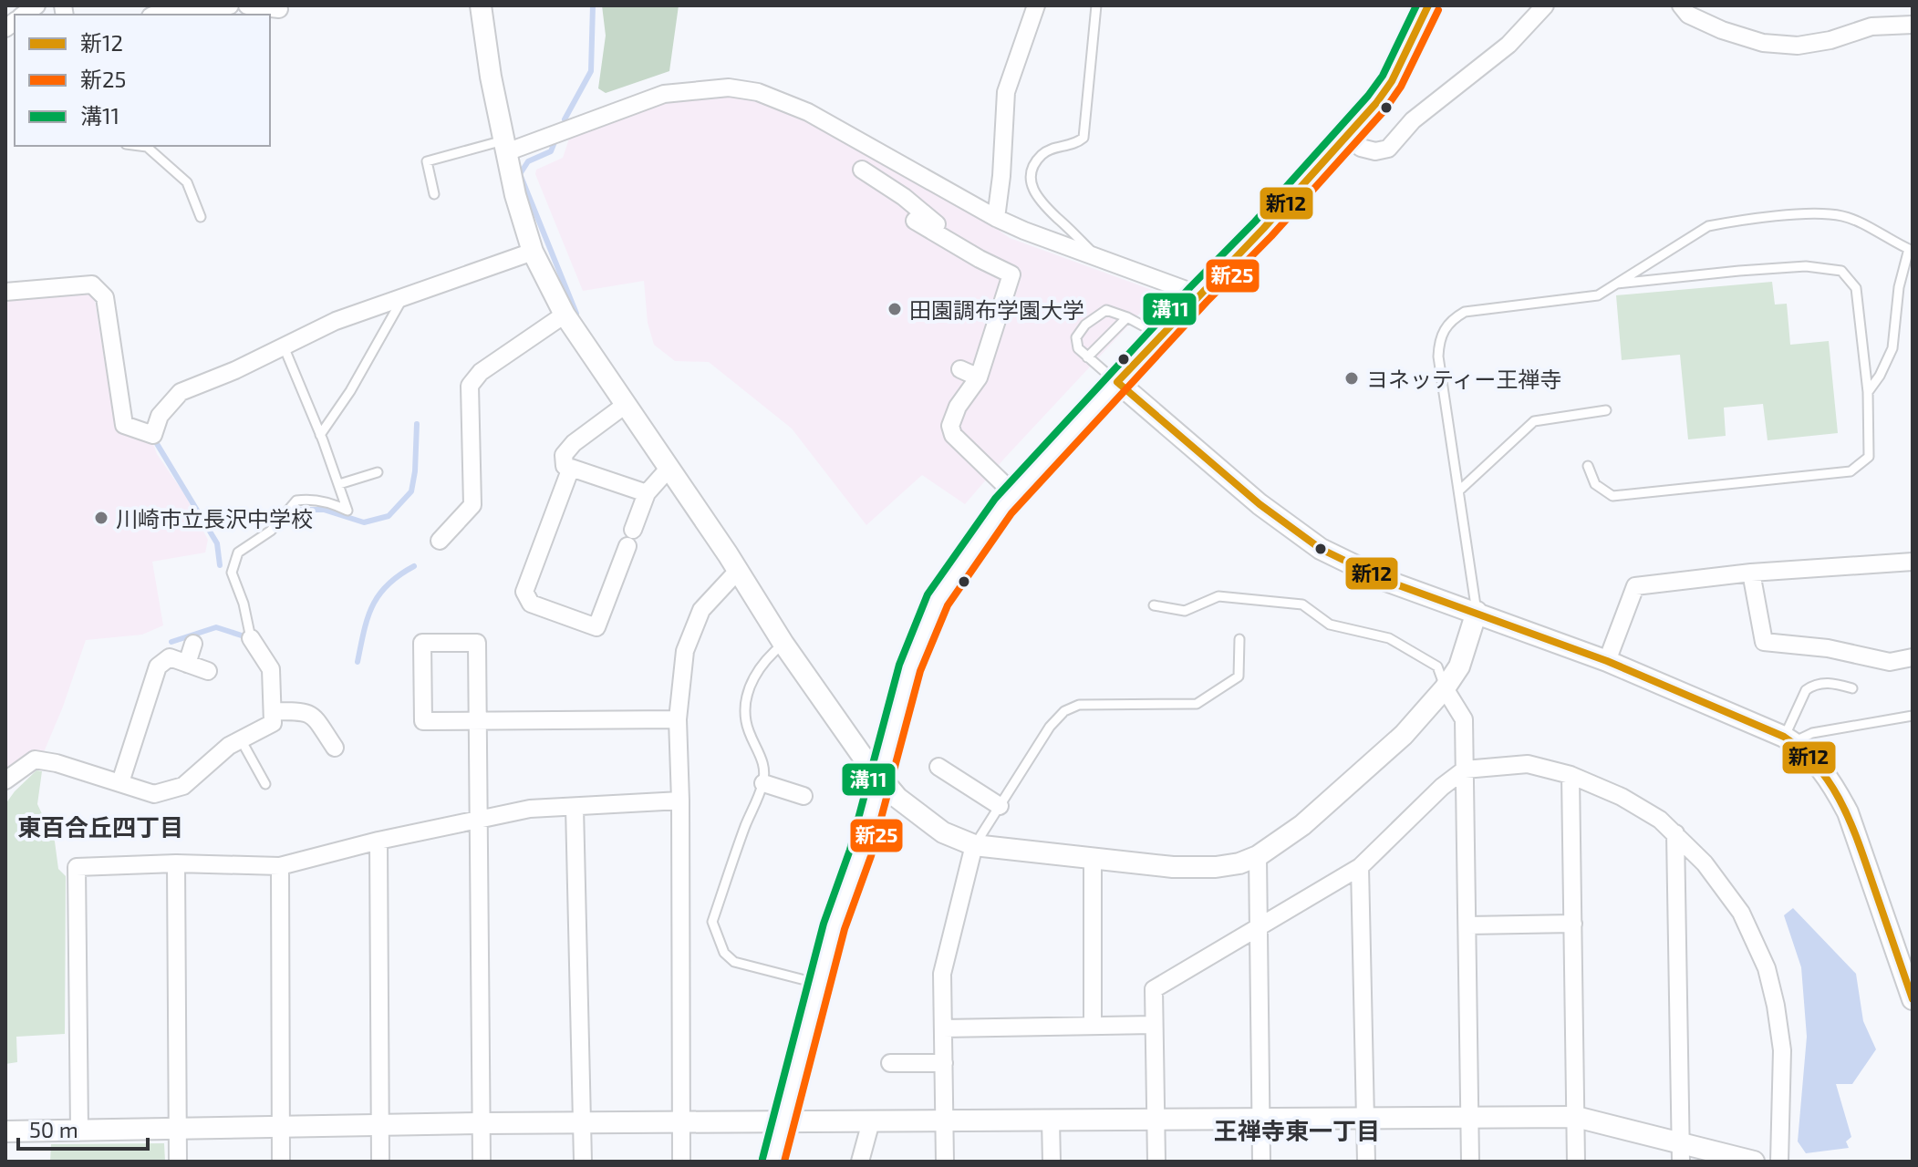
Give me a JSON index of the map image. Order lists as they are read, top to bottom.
{
  "districts": ["東百合丘四丁目", "王禅寺東一丁目"],
  "places": ["田園調布学園大学", "ヨネッティー王禅寺", "川崎市立長沢中学校"],
  "lines": ["transit line 新12", "transit line 溝11", "transit line 新25"],
  "legend": ["新12", "新25", "溝11"],
  "scale_bar": "50 m"
}
